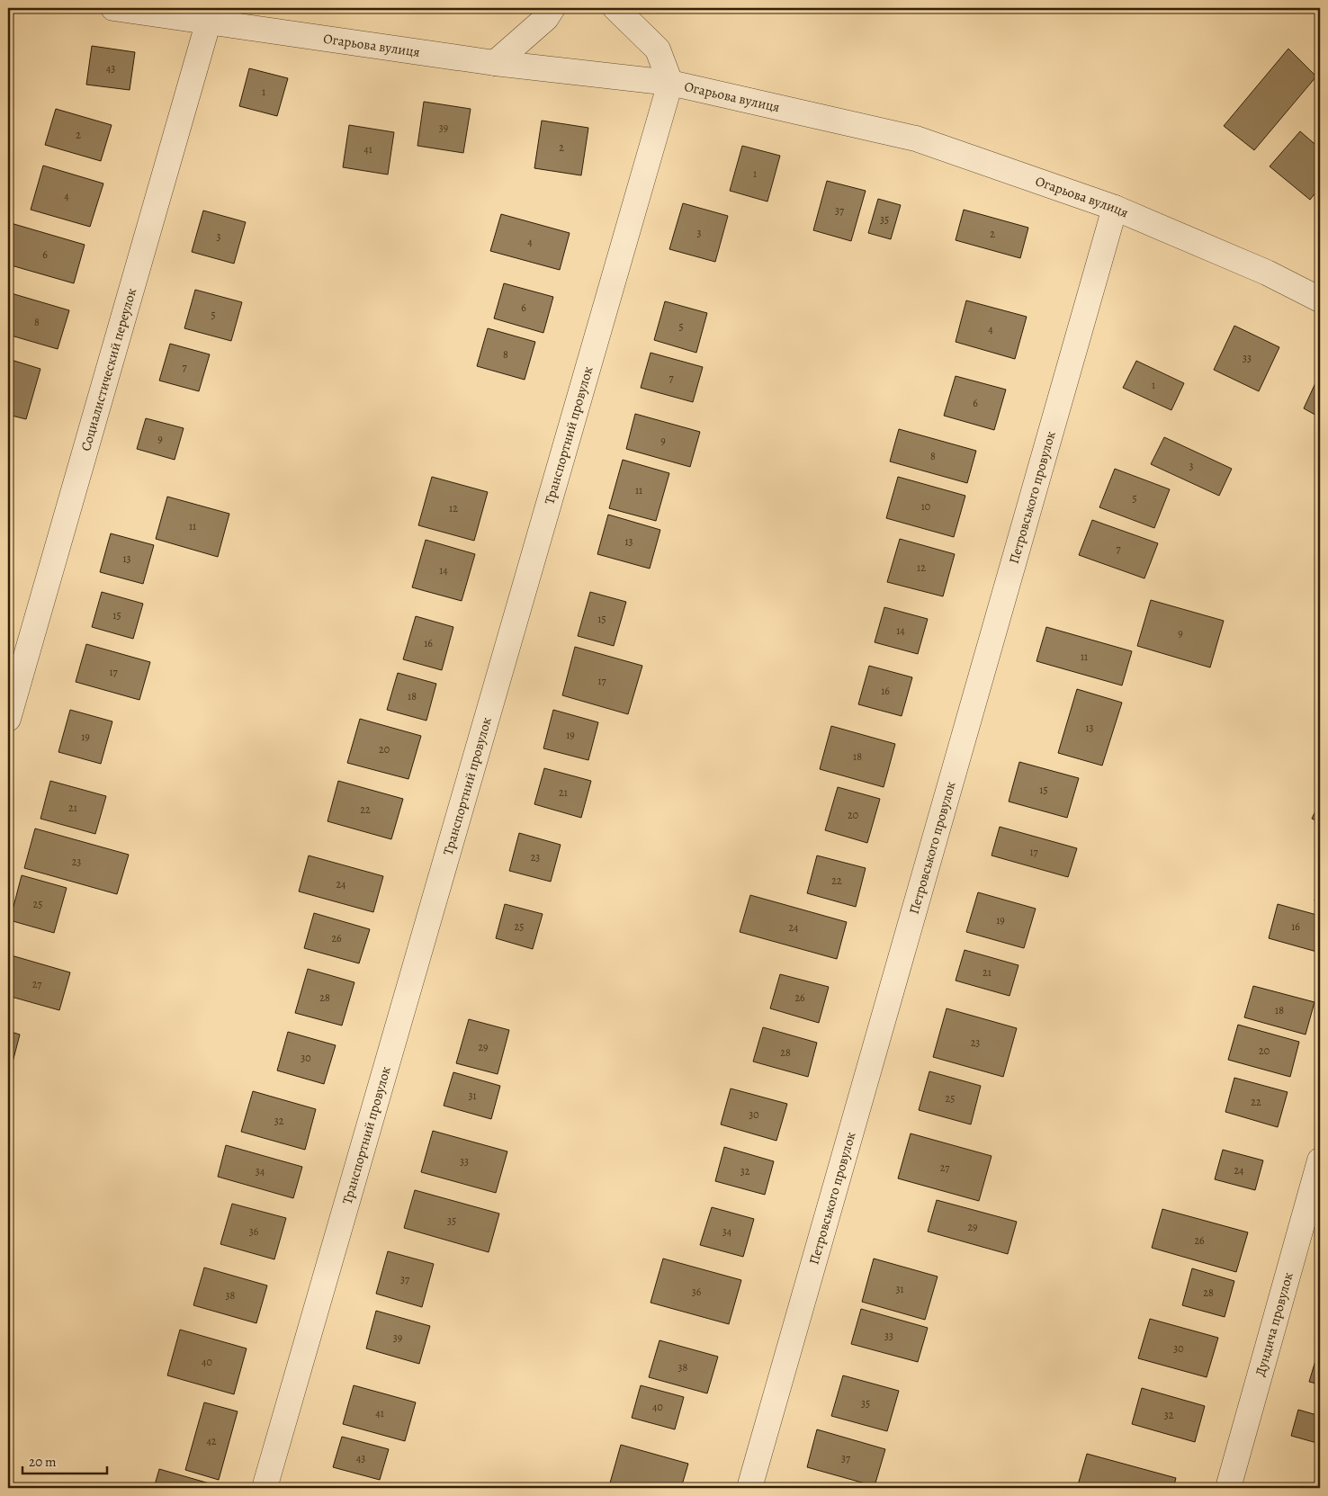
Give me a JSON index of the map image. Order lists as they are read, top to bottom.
{
  "streets": {
    "street": [
      "Огарьова вулиця",
      "Социалистический переулок",
      "Транспортний провулок",
      "Петровського провулок",
      "Дундича провулок"
    ]
  },
  "crossings": [
    ["Огарьова вулиця", "Социалистический переулок"],
    ["Огарьова вулиця", "Транспортний провулок"],
    ["Огарьова вулиця", "Петровського провулок"]
  ],
  "house_numbers": [
    "43",
    "1",
    "39",
    "2",
    "2",
    "41",
    "1",
    "4",
    "37",
    "35",
    "3",
    "2",
    "3",
    "4",
    "6",
    "6",
    "5",
    "8",
    "5",
    "4",
    "8",
    "33",
    "7",
    "7",
    "1",
    "6",
    "9",
    "9",
    "8",
    "3",
    "11",
    "5",
    "10",
    "12",
    "11",
    "13",
    "7",
    "13",
    "12",
    "14",
    "15",
    "15",
    "14",
    "9",
    "16",
    "11",
    "17",
    "17",
    "16",
    "18",
    "13",
    "19",
    "19",
    "20",
    "18",
    "15",
    "21",
    "21",
    "22",
    "20",
    "17",
    "23",
    "23",
    "22",
    "24",
    "25",
    "19",
    "25",
    "16",
    "24",
    "26",
    "21",
    "27",
    "28",
    "26",
    "18",
    "23",
    "29",
    "20",
    "28",
    "30",
    "31",
    "25",
    "22",
    "30",
    "32",
    "33",
    "27",
    "24",
    "34",
    "32",
    "35",
    "29",
    "36",
    "34",
    "26",
    "37",
    "31",
    "36",
    "28",
    "38",
    "33",
    "39",
    "30",
    "40",
    "38",
    "35",
    "40",
    "41",
    "32",
    "42",
    "43",
    "37"
  ],
  "scale_bar": "20 m"
}
